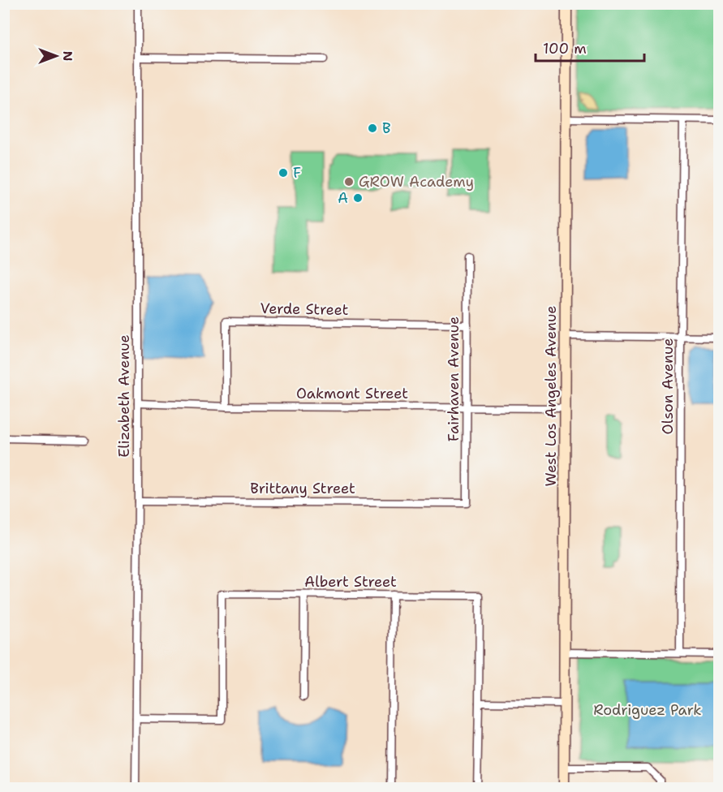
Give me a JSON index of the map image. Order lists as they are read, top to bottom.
{
  "streets": {
    "street": [
      "Verde Street",
      "Fairhaven Avenue",
      "Olson Avenue",
      "Oakmont Street",
      "Elizabeth Avenue",
      "West Los Angeles Avenue",
      "Brittany Street",
      "Albert Street"
    ]
  },
  "crossings": [
    ["Verde Street", "Fairhaven Avenue"],
    ["Verde Street", "Oakmont Street"],
    ["Fairhaven Avenue", "Oakmont Street"],
    ["Fairhaven Avenue", "Brittany Street"],
    ["Oakmont Street", "Elizabeth Avenue"],
    ["Oakmont Street", "West Los Angeles Avenue"],
    ["Elizabeth Avenue", "Brittany Street"],
    ["Elizabeth Avenue", "Albert Street"]
  ],
  "parks": ["Rodriguez Park"],
  "places": [
    "B",
    "F",
    "GROW Academy",
    "A"
  ],
  "scale_bar": "100 m",
  "north": "right"
}
